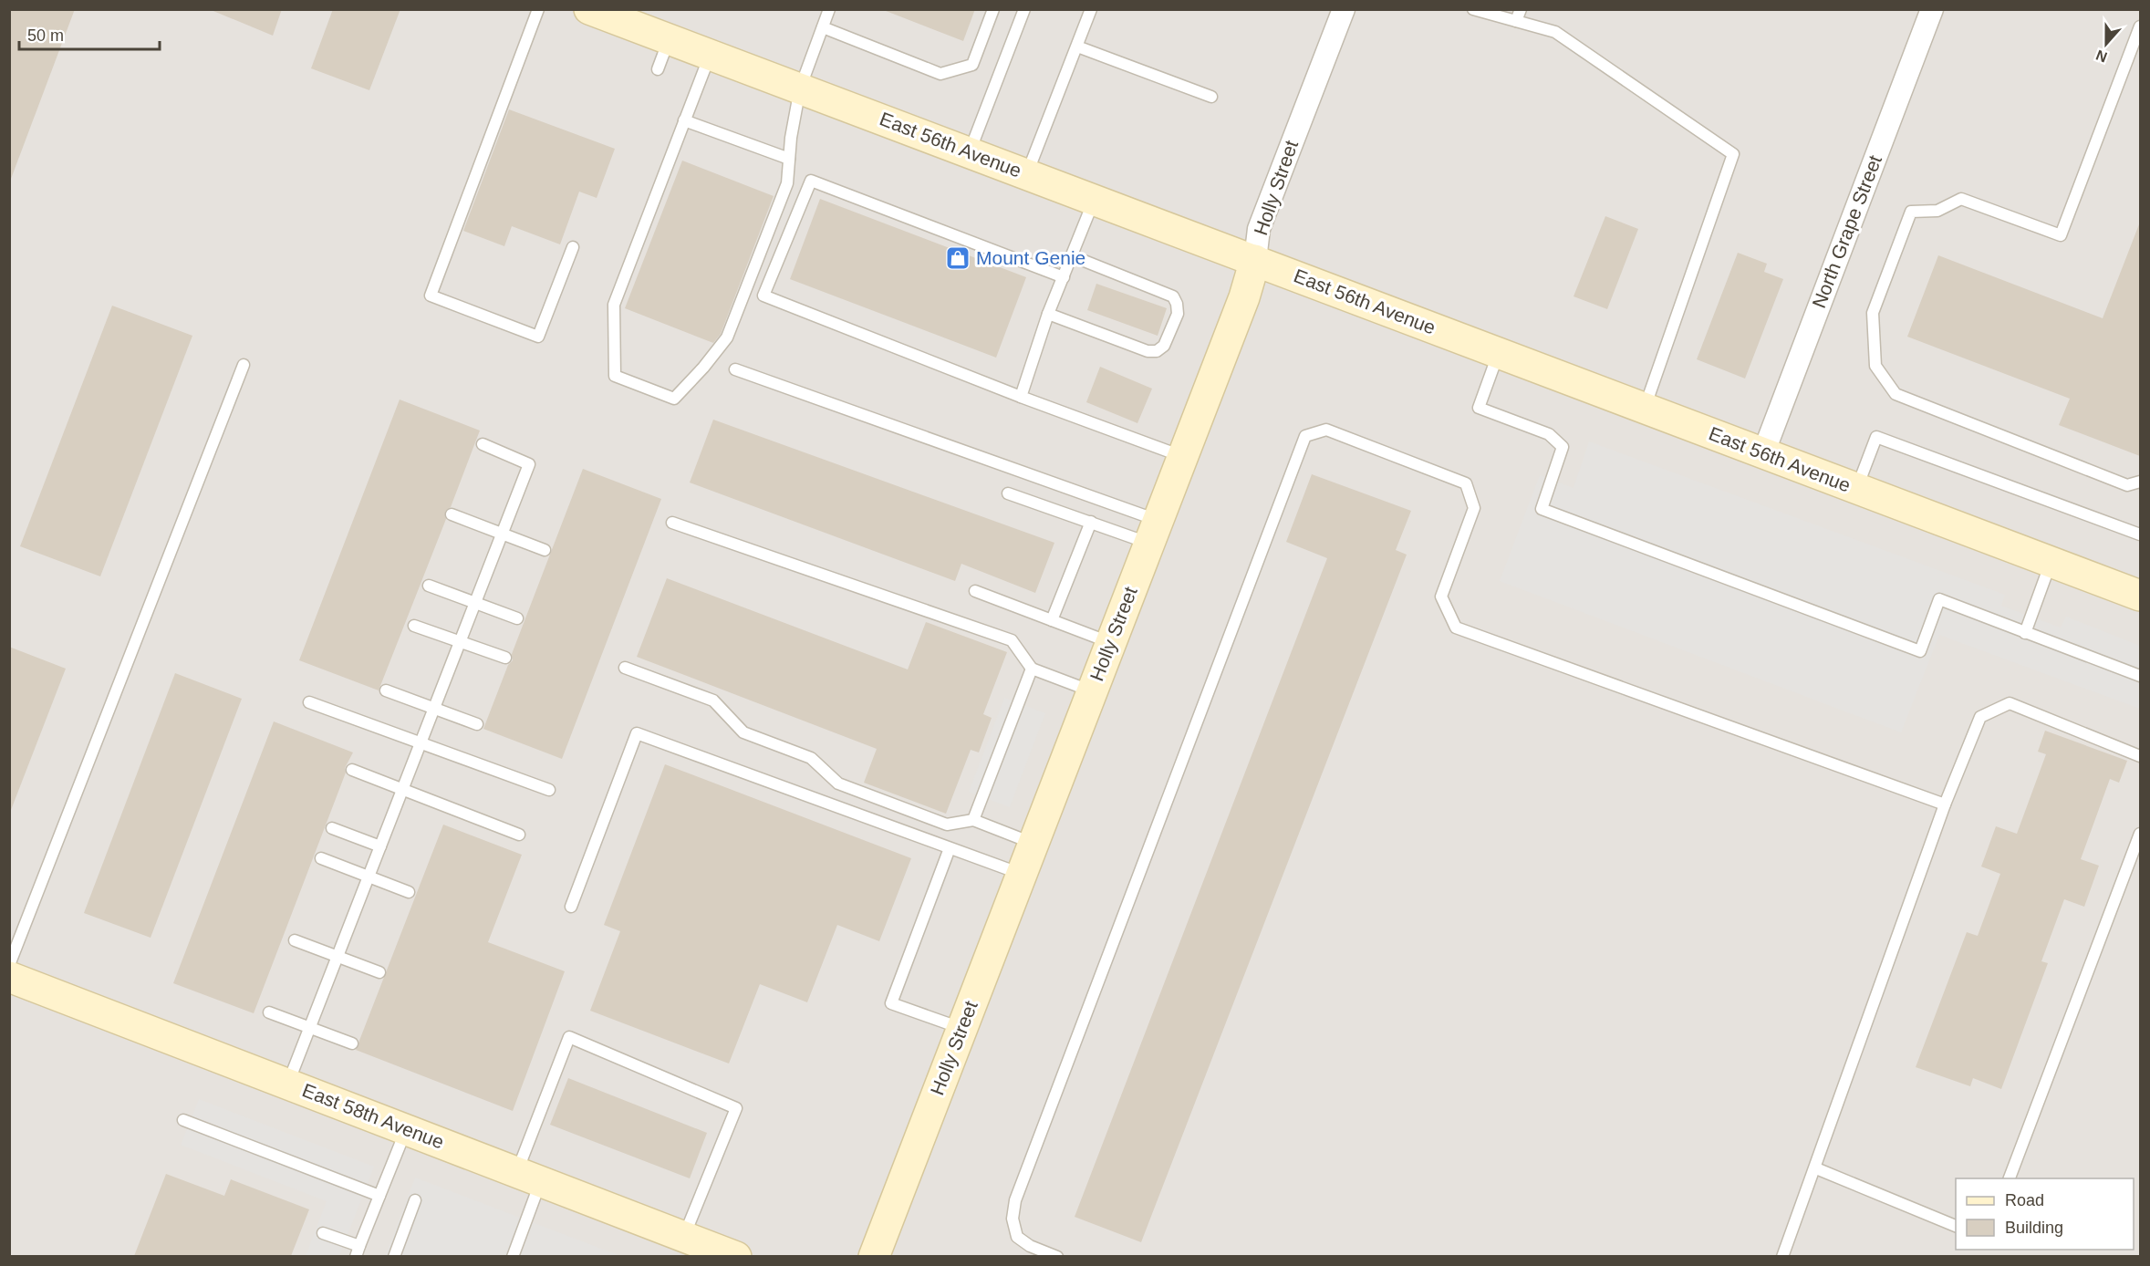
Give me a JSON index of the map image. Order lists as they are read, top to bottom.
{
  "streets": {
    "street": [
      "East 56th Avenue",
      "Holly Street",
      "North Grape Street",
      "East 58th Avenue"
    ]
  },
  "crossings": [
    ["East 56th Avenue", "Holly Street"],
    ["East 56th Avenue", "North Grape Street"]
  ],
  "places": {
    "shop": ["Mount Genie"]
  },
  "legend": ["Road", "Building"],
  "scale_bar": "50 m",
  "north": "bottom"
}
